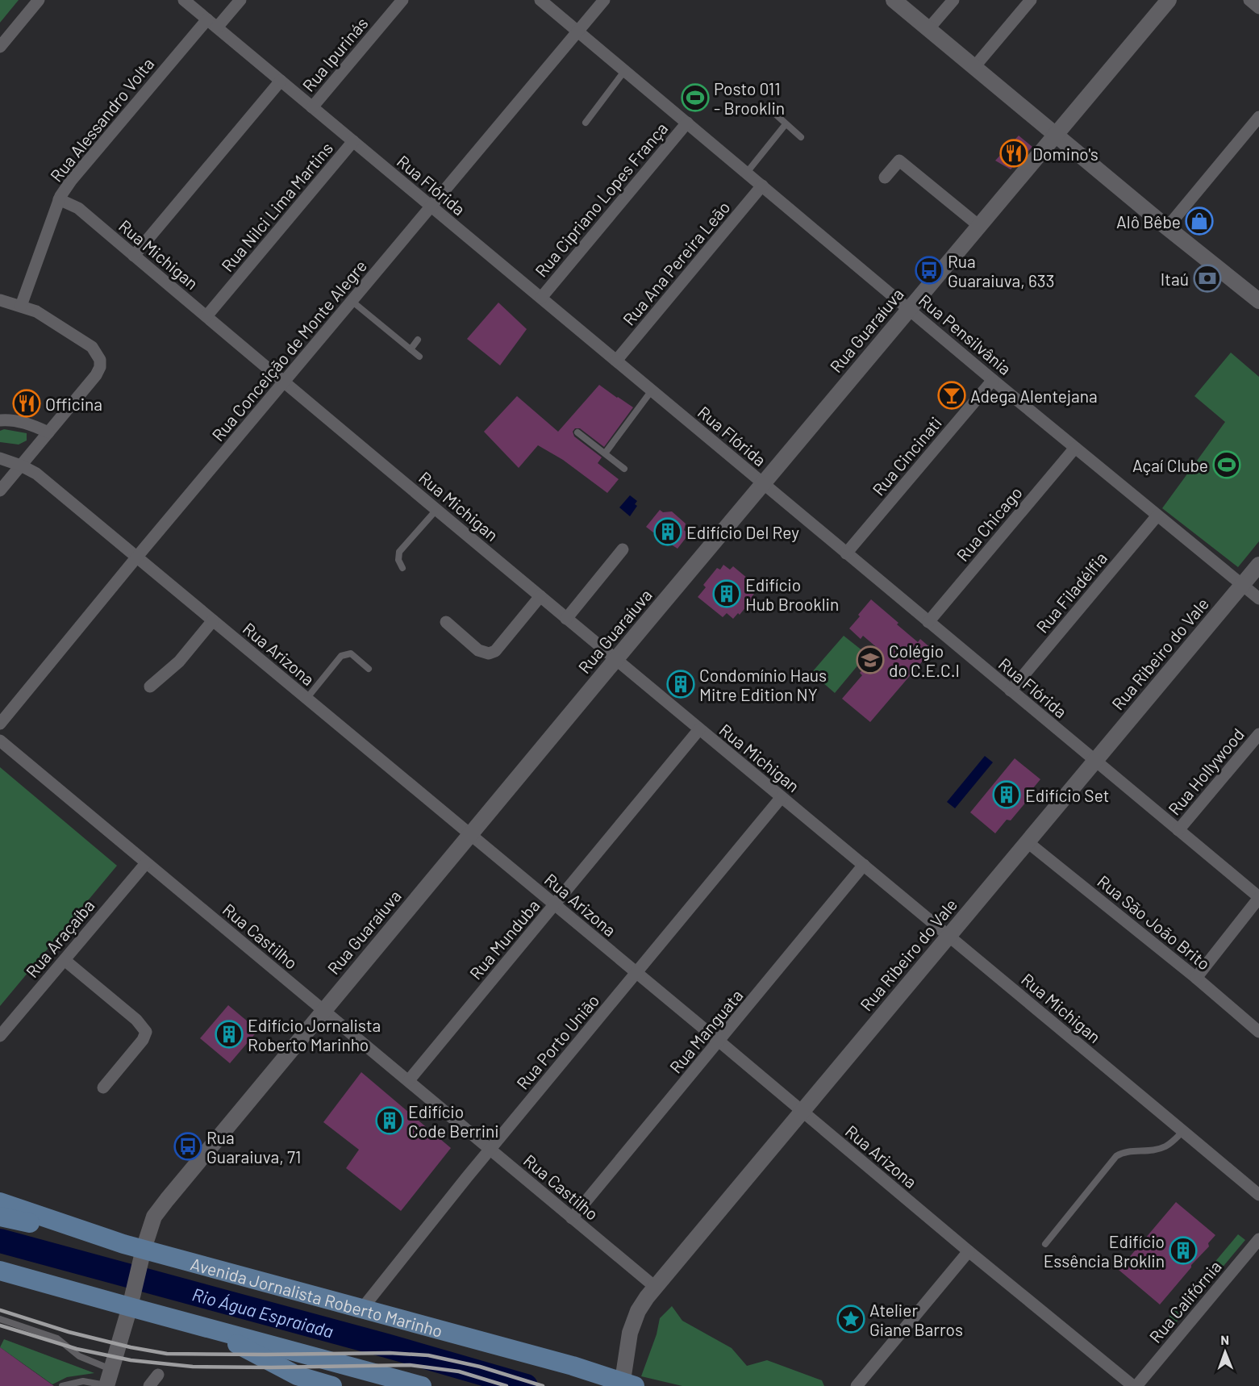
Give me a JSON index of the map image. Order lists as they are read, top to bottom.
{
  "streets": {
    "main road": ["Avenida Jornalista Roberto Marinho"],
    "street": [
      "Rua Ipurinás",
      "Rua Alessandro Volta",
      "Rua Flórida",
      "Rua Cipriano Lopes França",
      "Rua Nilci Lima Martins",
      "Rua Michigan",
      "Rua Ana Pereira Leão",
      "Rua Guaraíuva",
      "Rua Pensilvânia",
      "Rua Conceição de Monte Alegre",
      "Rua Cincinati",
      "Rua Chicago",
      "Rua Filadélfia",
      "Rua Arizona",
      "Rua Ribeiro do Vale",
      "Rua Hollywood",
      "Rua São João Brito",
      "Rua Castilho",
      "Rua Araçaíba",
      "Rua Munduba",
      "Rua Manguata",
      "Rua Porto União",
      "Rua Califórnia"
    ]
  },
  "crossings": [
    ["Rua Ipurinás", "Rua Flórida"],
    ["Rua Alessandro Volta", "Rua Flórida"],
    ["Rua Alessandro Volta", "Rua Michigan"],
    ["Rua Flórida", "Rua Cipriano Lopes França"],
    ["Rua Flórida", "Rua Nilci Lima Martins"],
    ["Rua Flórida", "Rua Ana Pereira Leão"],
    ["Rua Flórida", "Rua Guaraíuva"],
    ["Rua Flórida", "Rua Conceição de Monte Alegre"],
    ["Rua Flórida", "Rua Cincinati"],
    ["Rua Flórida", "Rua Chicago"],
    ["Rua Flórida", "Rua Filadélfia"],
    ["Rua Flórida", "Rua Ribeiro do Vale"],
    ["Rua Flórida", "Rua Hollywood"],
    ["Rua Cipriano Lopes França", "Rua Pensilvânia"],
    ["Rua Nilci Lima Martins", "Rua Michigan"],
    ["Rua Michigan", "Rua Guaraíuva"],
    ["Rua Michigan", "Rua Conceição de Monte Alegre"],
    ["Rua Michigan", "Rua Ribeiro do Vale"],
    ["Rua Michigan", "Rua Munduba"],
    ["Rua Michigan", "Rua Manguata"],
    ["Rua Michigan", "Rua Porto União"],
    ["Rua Ana Pereira Leão", "Rua Pensilvânia"],
    ["Rua Guaraíuva", "Rua Pensilvânia"],
    ["Rua Guaraíuva", "Rua Arizona"],
    ["Rua Guaraíuva", "Rua Castilho"],
    ["Rua Guaraíuva", "Avenida Jornalista Roberto Marinho"],
    ["Rua Pensilvânia", "Rua Conceição de Monte Alegre"],
    ["Rua Pensilvânia", "Rua Cincinati"],
    ["Rua Pensilvânia", "Rua Chicago"],
    ["Rua Pensilvânia", "Rua Filadélfia"],
    ["Rua Pensilvânia", "Rua Ribeiro do Vale"],
    ["Rua Conceição de Monte Alegre", "Rua Arizona"],
    ["Rua Arizona", "Rua Ribeiro do Vale"],
    ["Rua Arizona", "Rua Munduba"],
    ["Rua Arizona", "Rua Manguata"],
    ["Rua Arizona", "Rua Porto União"],
    ["Rua Arizona", "Rua Califórnia"],
    ["Rua Ribeiro do Vale", "Rua São João Brito"],
    ["Rua Ribeiro do Vale", "Rua Castilho"],
    ["Rua Ribeiro do Vale", "Avenida Jornalista Roberto Marinho"],
    ["Rua Castilho", "Rua Araçaíba"],
    ["Rua Castilho", "Rua Munduba"],
    ["Rua Castilho", "Rua Manguata"],
    ["Rua Castilho", "Rua Porto União"],
    ["Rua Porto União", "Avenida Jornalista Roberto Marinho"]
  ],
  "water": ["Rio Água Espraiada"],
  "places": {
    "sports": ["Posto 011 - Brooklin", "Açaí Clube"],
    "restaurant": ["Domino's", "Officina"],
    "shop": ["Alô Bêbe"],
    "bus stop": ["Rua Guaraiuva, 633", "Rua Guaraiuva, 71"],
    "bank": ["Itaú"],
    "bar": ["Adega Alentejana"],
    "building": [
      "Edifício Del Rey",
      "Edifício Hub Brooklin",
      "Condomínio Haus Mitre Edition NY",
      "Edifício Set",
      "Edifício Jornalista Roberto Marinho",
      "Edifício Code Berrini",
      "Edifício Essência Broklin"
    ],
    "school or university": ["Colégio do C.E.C.I"],
    "place": ["Atelier Giane Barros"]
  },
  "north": "top"
}
